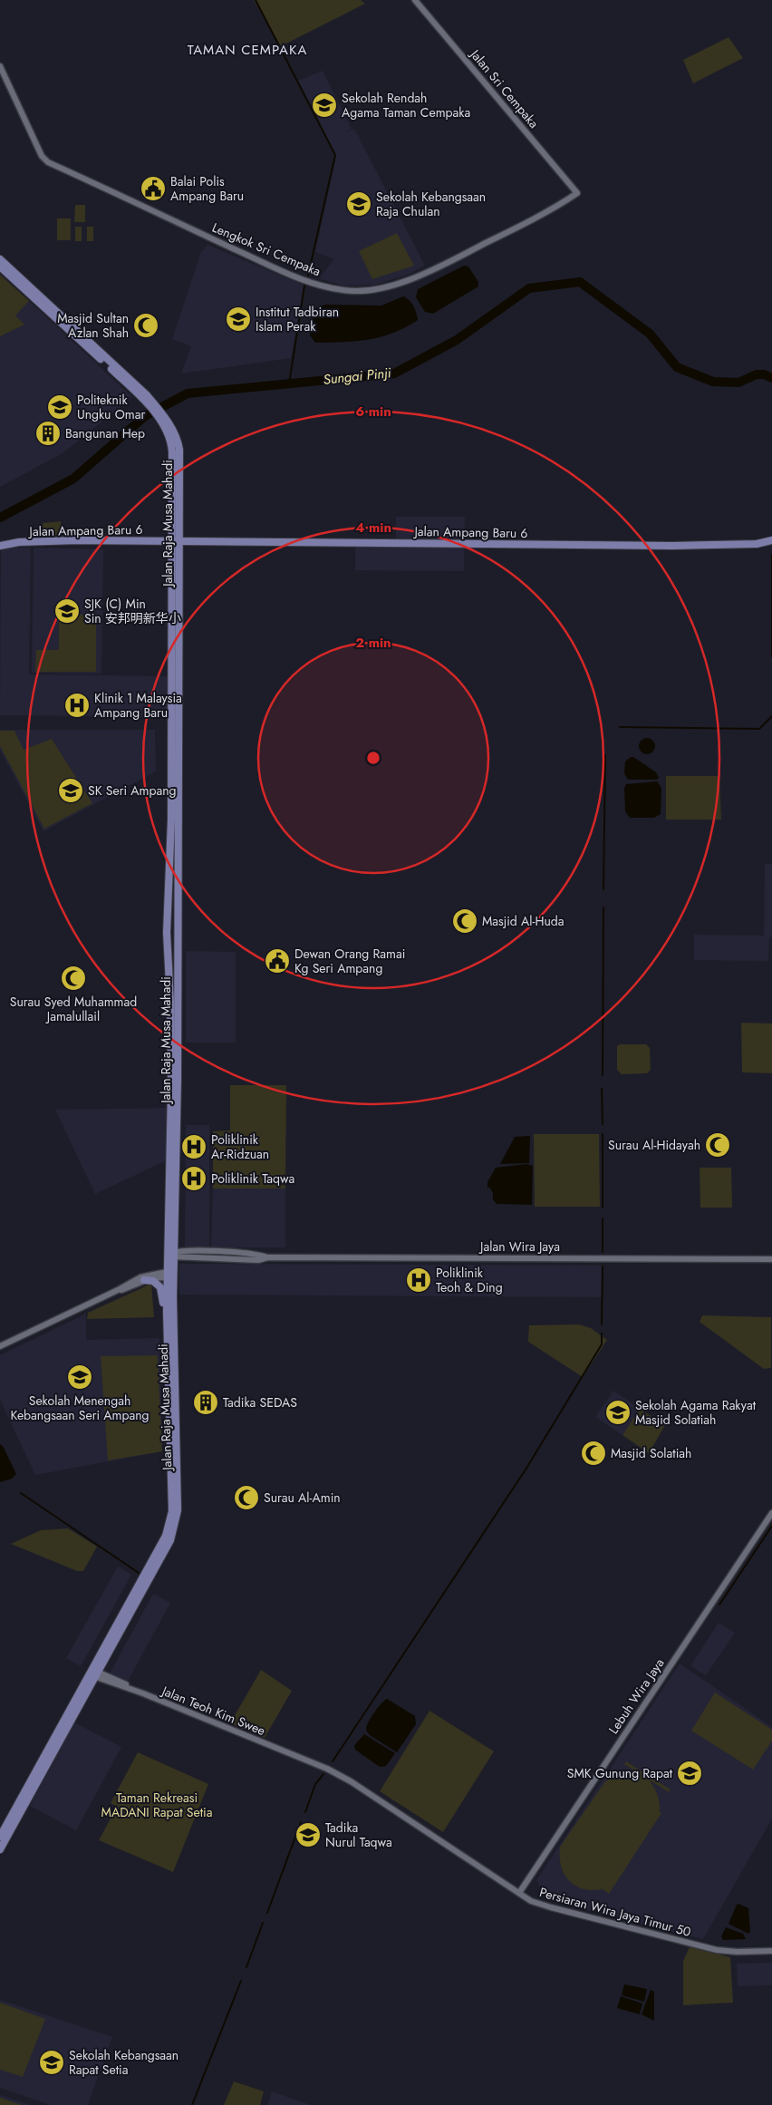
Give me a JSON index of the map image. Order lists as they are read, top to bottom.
{
  "streets": {
    "main road": ["Jalan Raja Musa Mahadi", "Jalan Ampang Baru 6"],
    "street": [
      "Jalan Sri Cempaka",
      "Lengkok Sri Cempaka",
      "Jalan Wira Jaya",
      "Lebuh Wira Jaya",
      "Jalan Teoh Kim Swee",
      "Persiaran Wira Jaya Timur 50"
    ]
  },
  "crossings": [
    ["Jalan Sri Cempaka", "Lengkok Sri Cempaka"],
    ["Jalan Raja Musa Mahadi", "Jalan Ampang Baru 6"],
    ["Jalan Raja Musa Mahadi", "Jalan Wira Jaya"],
    ["Jalan Raja Musa Mahadi", "Jalan Teoh Kim Swee"],
    ["Lebuh Wira Jaya", "Persiaran Wira Jaya Timur 50"],
    ["Jalan Teoh Kim Swee", "Persiaran Wira Jaya Timur 50"]
  ],
  "districts": ["TAMAN CEMPAKA"],
  "water": ["Sungai Pinji"],
  "parks": ["Taman Rekreasi MADANI Rapat Setia"],
  "places": {
    "school or university": [
      "Sekolah Rendah Agama Taman Cempaka",
      "Sekolah Kebangsaan Raja Chulan",
      "Institut Tadbiran Islam Perak",
      "Politeknik Ungku Omar",
      "SJK (C) Min Sin 安邦明新华小",
      "SK Seri Ampang",
      "Sekolah Menengah Kebangsaan Seri Ampang",
      "Sekolah Agama Rakyat Masjid Solatiah",
      "SMK Gunung Rapat",
      "Tadika Nurul Taqwa",
      "Sekolah Kebangsaan Rapat Setia"
    ],
    "public building": ["Balai Polis Ampang Baru", "Dewan Orang Ramai Kg Seri Ampang"],
    "mosque": [
      "Masjid Sultan Azlan Shah",
      "Masjid Al-Huda",
      "Surau Syed Muhammad Jamalullail",
      "Surau Al-Hidayah",
      "Masjid Solatiah",
      "Surau Al-Amin"
    ],
    "building": ["Bangunan Hep", "Tadika SEDAS"],
    "hospital": [
      "Klinik 1 Malaysia Ampang Baru",
      "Poliklinik Ar-Ridzuan",
      "Poliklinik Taqwa",
      "Poliklinik Teoh & Ding"
    ]
  },
  "rings": ["6 min", "4 min", "2 min"]
}
